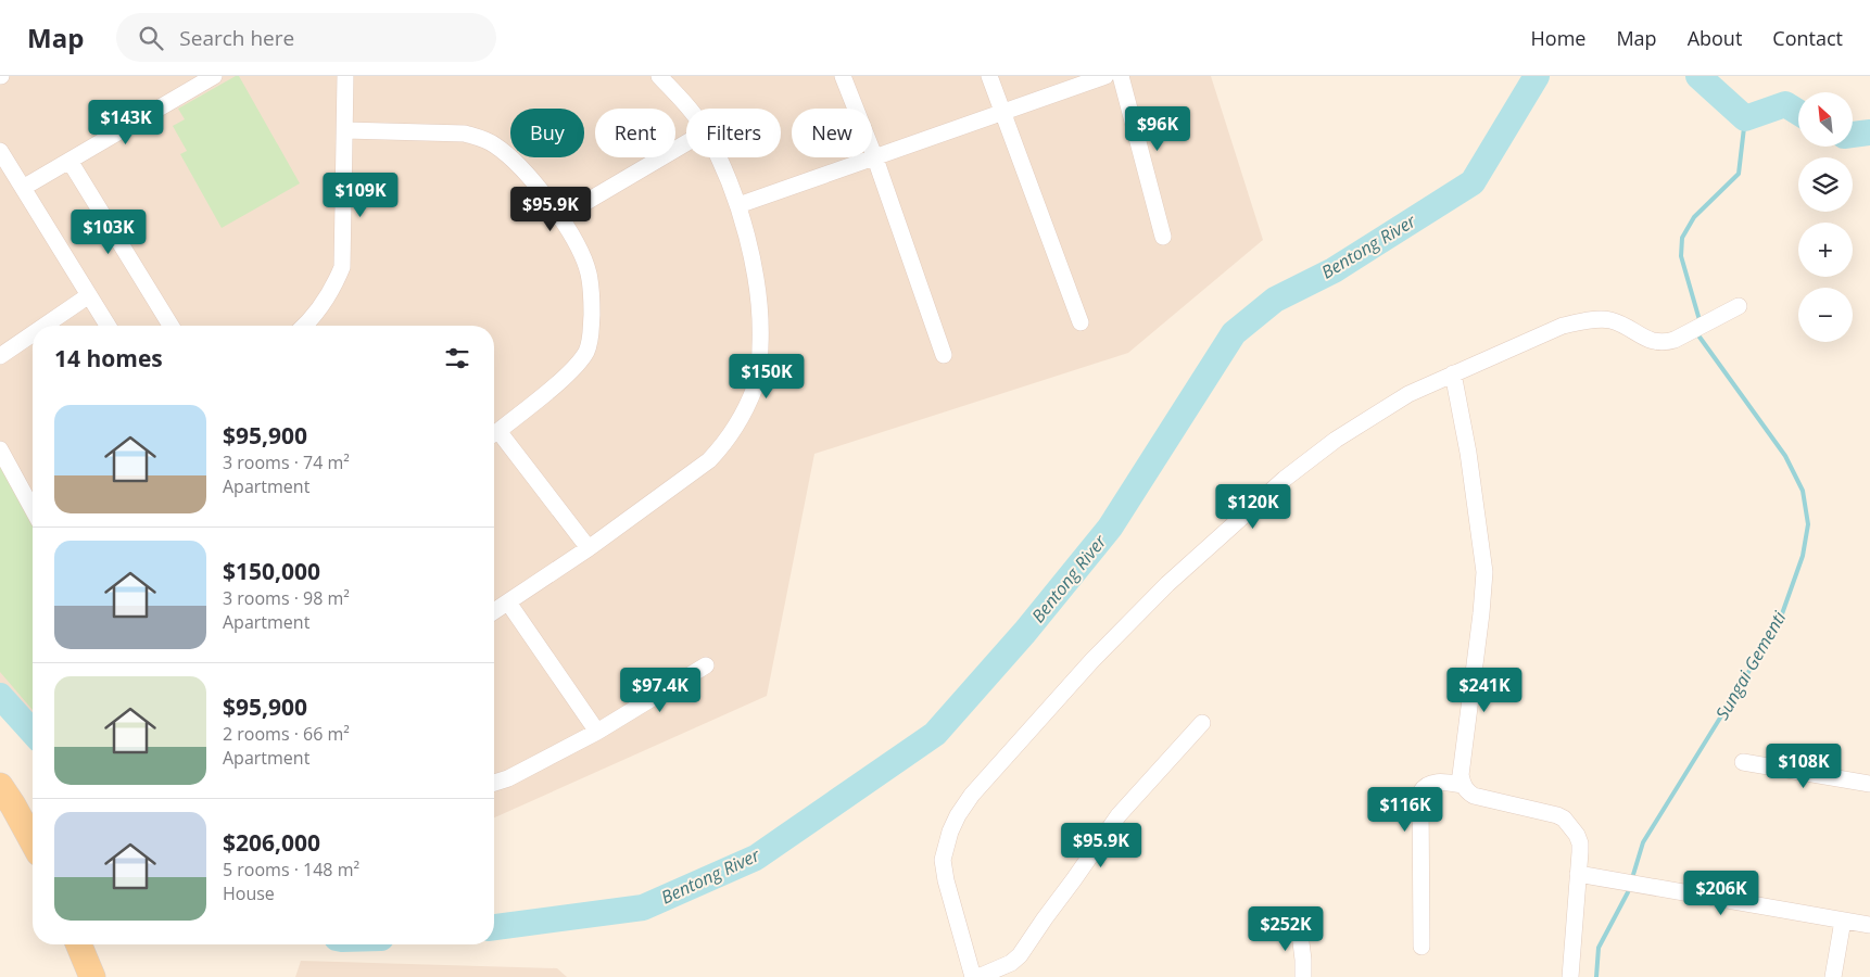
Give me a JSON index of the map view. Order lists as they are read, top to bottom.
{
  "water": ["Bentong River", "Sungai Gementi"],
  "north": "top left",
  "page": {
    "header": "Map",
    "search": "Search here",
    "nav": [
      "Home",
      "Map",
      "About",
      "Contact"
    ],
    "map_buttons": ["+", "−"],
    "price": [
      "$143K",
      "$96K",
      "$109K",
      "$95.9K",
      "$103K",
      "$150K",
      "$120K",
      "$97.4K",
      "$241K",
      "$108K",
      "$116K",
      "$95.9K",
      "$206K",
      "$252K"
    ],
    "chip": [
      "Buy",
      "Rent",
      "Filters",
      "New"
    ],
    "heading": "14 homes",
    "list": [
      {
        "name": "$95,900",
        "note": "3 rooms · 74 m² · Apartment"
      },
      {
        "name": "$150,000",
        "note": "3 rooms · 98 m² · Apartment"
      },
      {
        "name": "$95,900",
        "note": "2 rooms · 66 m² · Apartment"
      },
      {
        "name": "$206,000",
        "note": "5 rooms · 148 m² · House"
      }
    ]
  }
}
